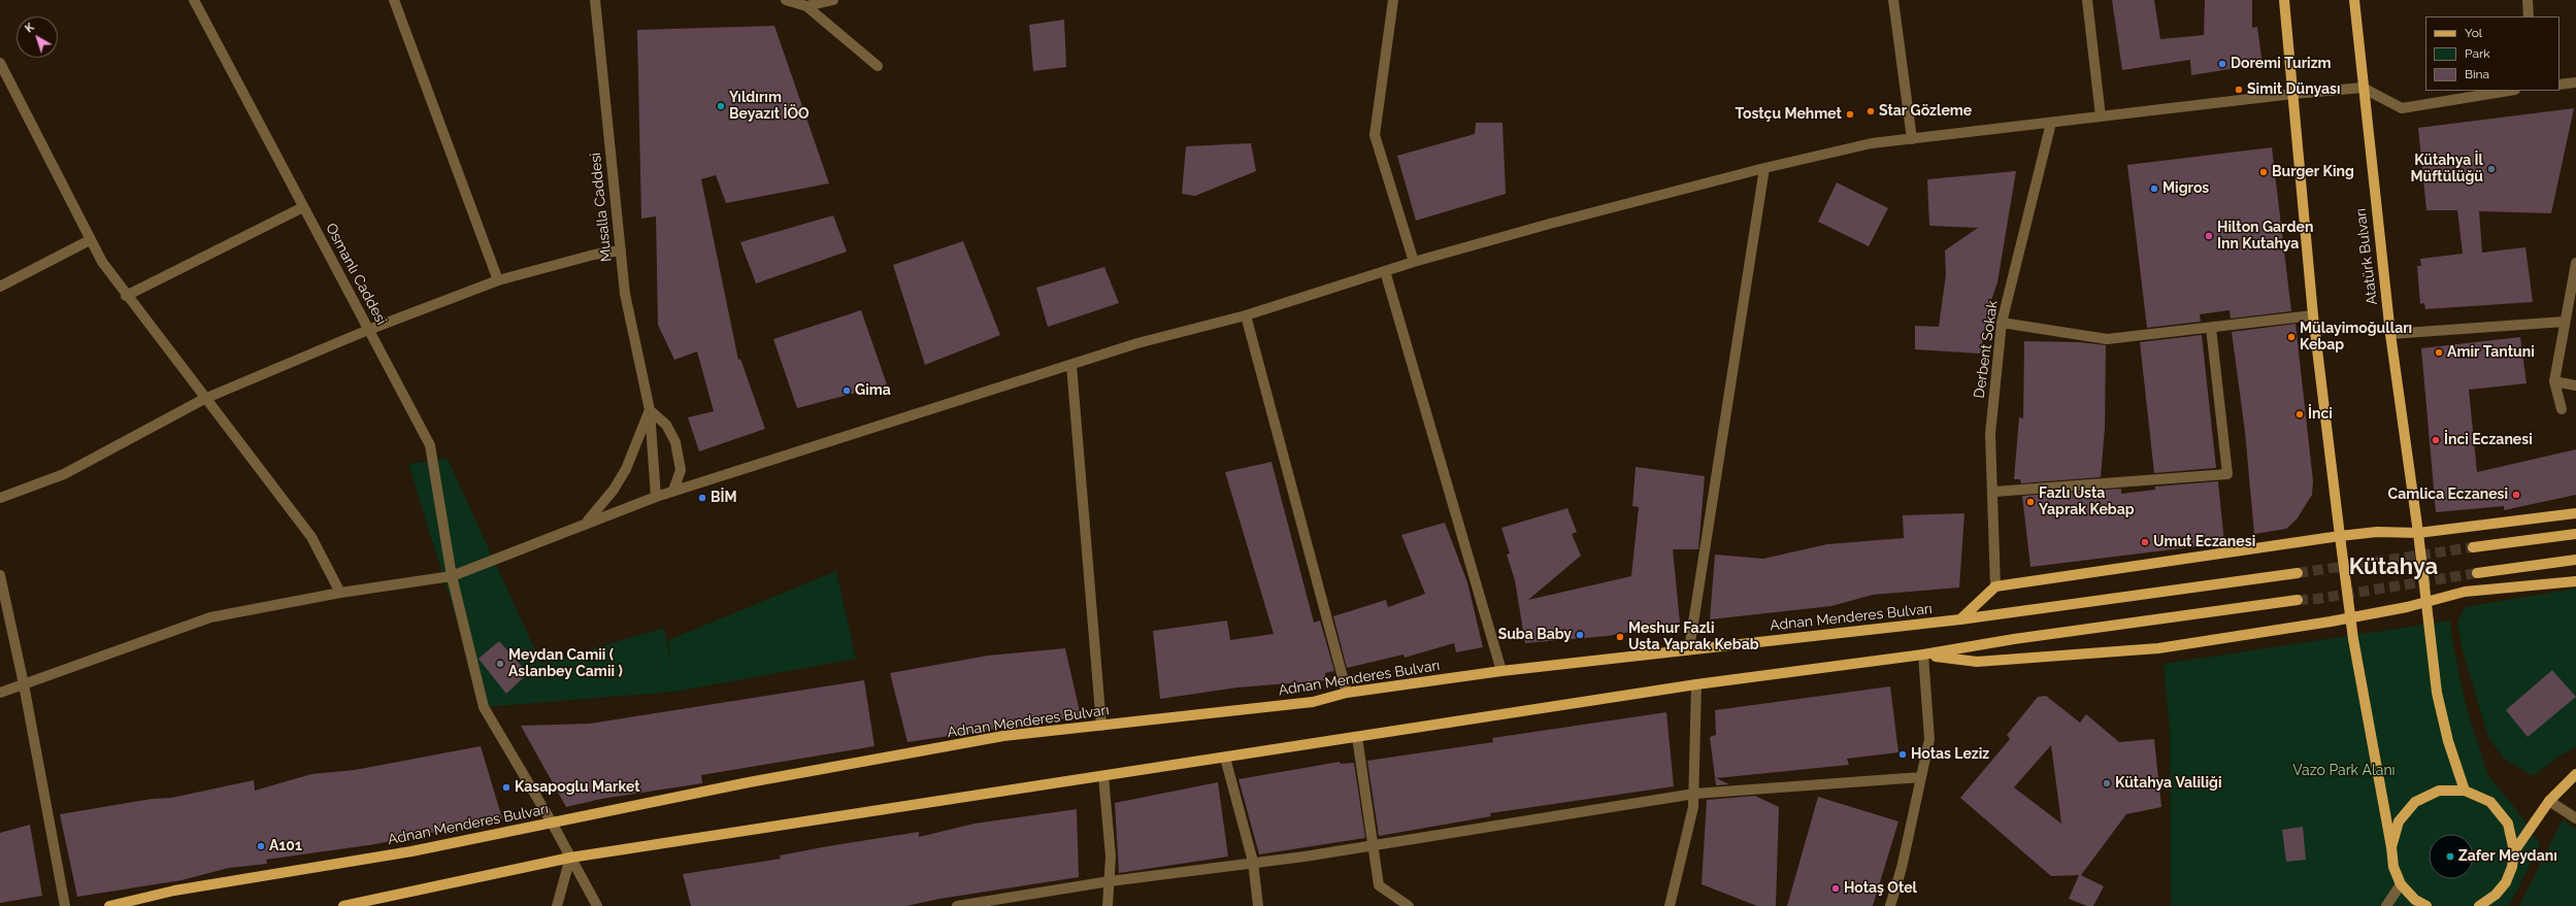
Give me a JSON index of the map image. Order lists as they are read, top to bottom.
{
  "streets": {
    "main road": ["Atatürk Bulvarı", "Adnan Menderes Bulvarı"],
    "street": ["Musalla Caddesi", "Osmanlı Caddesi", "Derbent Sokak"]
  },
  "crossings": [
    ["Osmanlı Caddesi", "Adnan Menderes Bulvarı"]
  ],
  "districts": ["Kütahya"],
  "parks": ["Vazo Park Alanı"],
  "places": [
    "Doremi Turizm",
    "Simit Dünyası",
    "Yıldırım Beyazıt İÖO",
    "Star Gözleme",
    "Tostçu Mehmet",
    "Kütahya İl Müftülüğü",
    "Burger King",
    "Migros",
    "Hilton Garden Inn Kutahya",
    "Mülayimoğulları Kebap",
    "Amir Tantuni",
    "Gima",
    "İnci",
    "İnci Eczanesi",
    "Camlica Eczanesi",
    "BİM",
    "Fazlı Usta Yaprak Kebap",
    "Umut Eczanesi",
    "Suba Baby",
    "Meshur Fazli Usta Yaprak Kebab",
    "Meydan Camii ( Aslanbey Camii )",
    "Hotas Leziz",
    "Kütahya Valiliği",
    "Kasapoglu Market",
    "A101",
    "Zafer Meydanı",
    "Hotaş Otel"
  ],
  "legend": ["Yol", "Park", "Bina"],
  "north": "top left"
}
